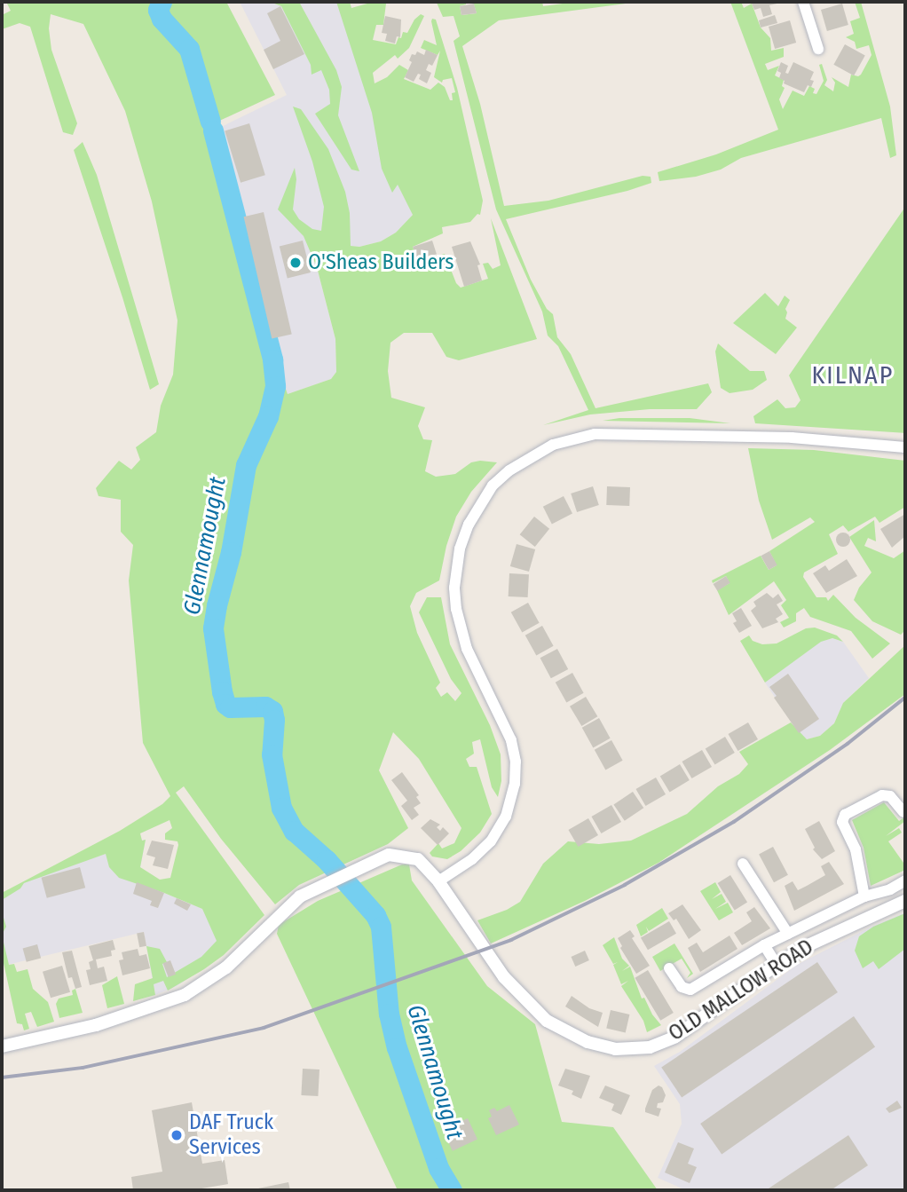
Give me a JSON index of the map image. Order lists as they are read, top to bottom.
{
  "streets": {
    "street": ["OLD MALLOW ROAD"]
  },
  "districts": ["KILNAP"],
  "water": ["Glennamought"],
  "places": ["O'Sheas Builders", "DAF Truck Services"]
}
